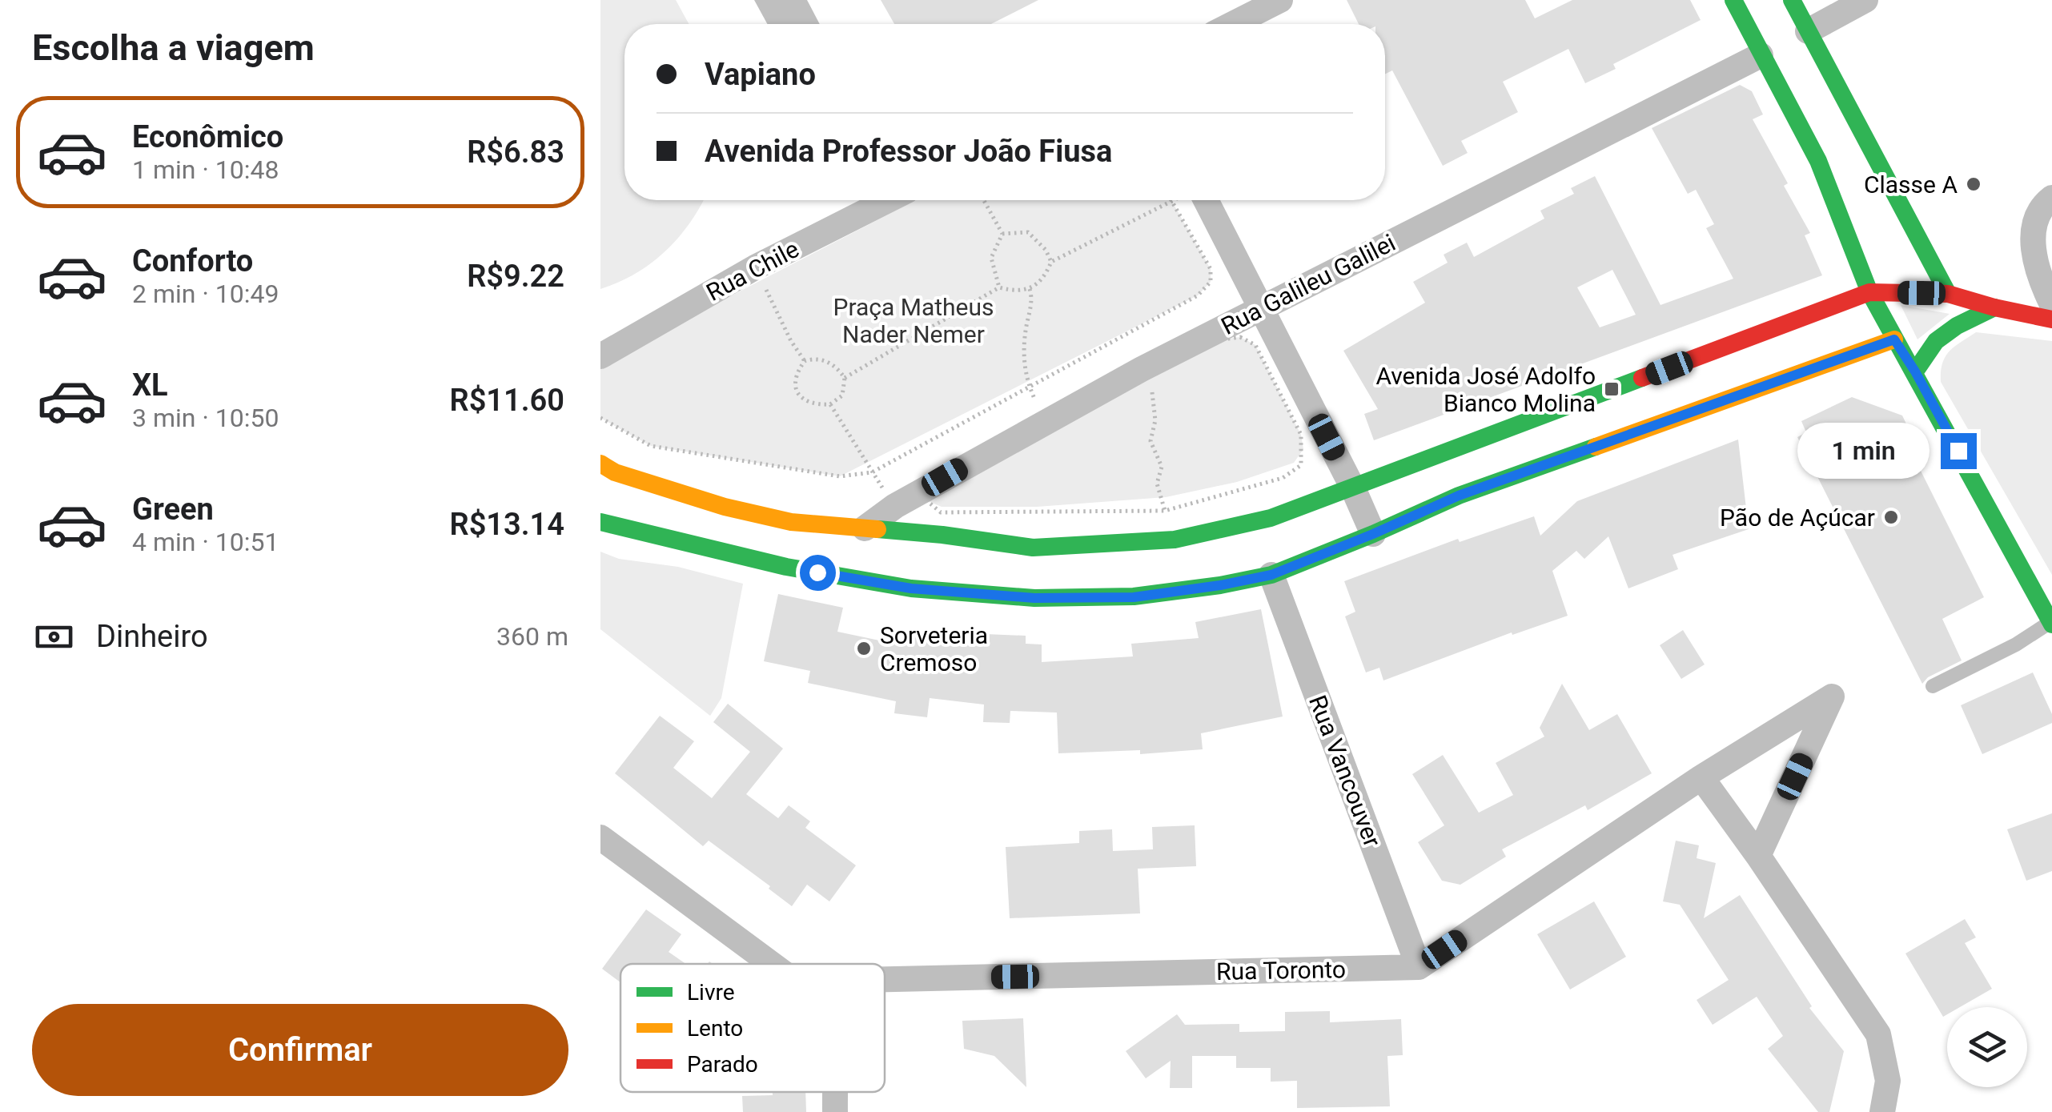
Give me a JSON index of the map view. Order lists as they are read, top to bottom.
{
  "streets": {
    "street": [
      "Rua Chile",
      "Rua Galileu Galilei",
      "Rua Vancouver",
      "Rua Toronto"
    ]
  },
  "crossings": [
    ["Rua Vancouver", "Rua Toronto"]
  ],
  "parks": ["Praça Matheus Nader Nemer"],
  "places": {
    "other": ["Classe A", "Pão de Açúcar", "Sorveteria Cremoso"],
    "transit": ["Avenida José Adolfo Bianco Molina"]
  },
  "legend": ["Livre", "Lento", "Parado"],
  "page": {
    "heading": "Escolha a viagem",
    "banner": ["Vapiano", "Avenida Professor João Fiusa"],
    "list": [
      {
        "name": "Econômico",
        "note": "1 min · 10:48",
        "value": "R$6.83"
      },
      {
        "name": "Conforto",
        "note": "2 min · 10:49",
        "value": "R$9.22"
      },
      {
        "name": "XL",
        "note": "3 min · 10:50",
        "value": "R$11.60"
      },
      {
        "name": "Green",
        "note": "4 min · 10:51",
        "value": "R$13.14"
      }
    ],
    "bubble": "1 min",
    "pay": ["Dinheiro", "360 m"],
    "buttons": "Confirmar"
  }
}
